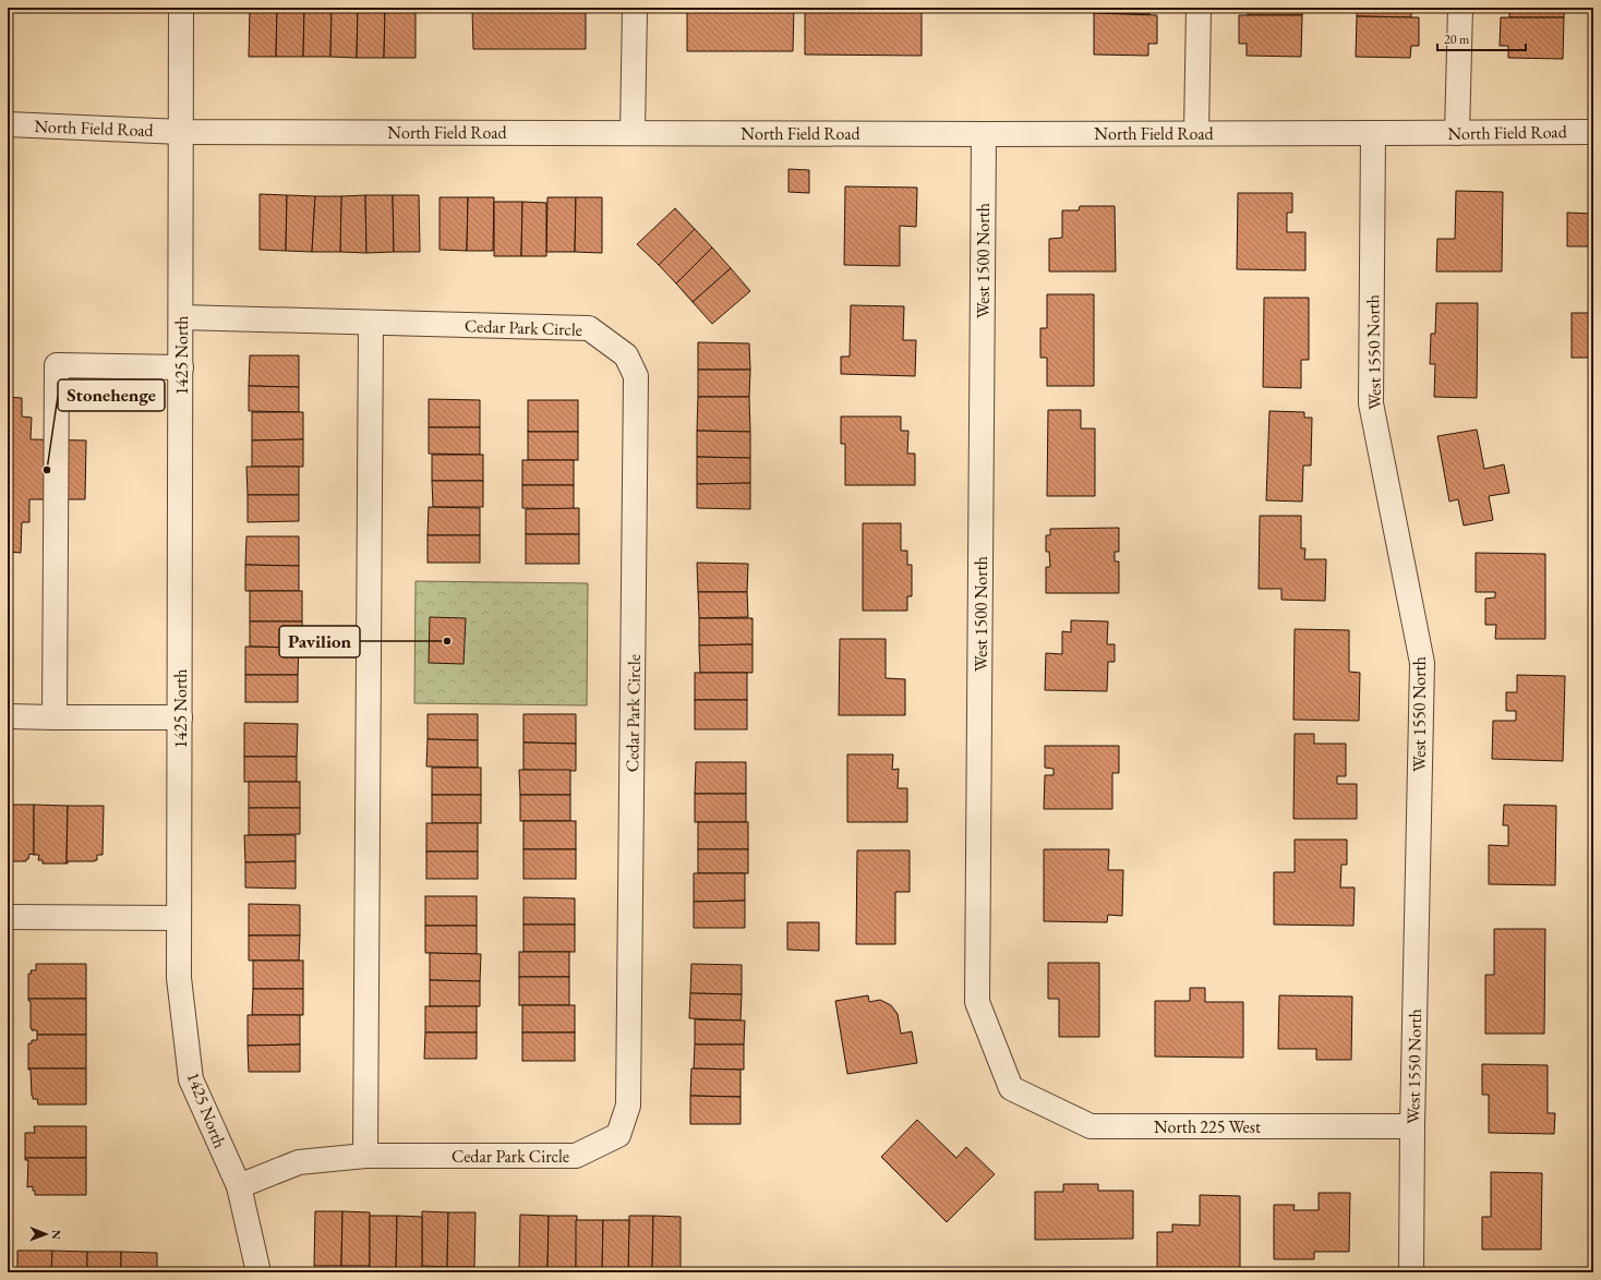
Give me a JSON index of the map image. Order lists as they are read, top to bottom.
{
  "streets": {
    "street": [
      "North Field Road",
      "West 1500 North",
      "Cedar Park Circle",
      "West 1550 North",
      "1425 North",
      "North 225 West"
    ]
  },
  "crossings": [
    ["North Field Road", "West 1500 North"],
    ["North Field Road", "West 1550 North"],
    ["North Field Road", "1425 North"],
    ["West 1500 North", "North 225 West"],
    ["Cedar Park Circle", "1425 North"],
    ["West 1550 North", "North 225 West"]
  ],
  "places": ["Stonehenge", "Pavilion"],
  "scale_bar": "20 m",
  "north": "right"
}
